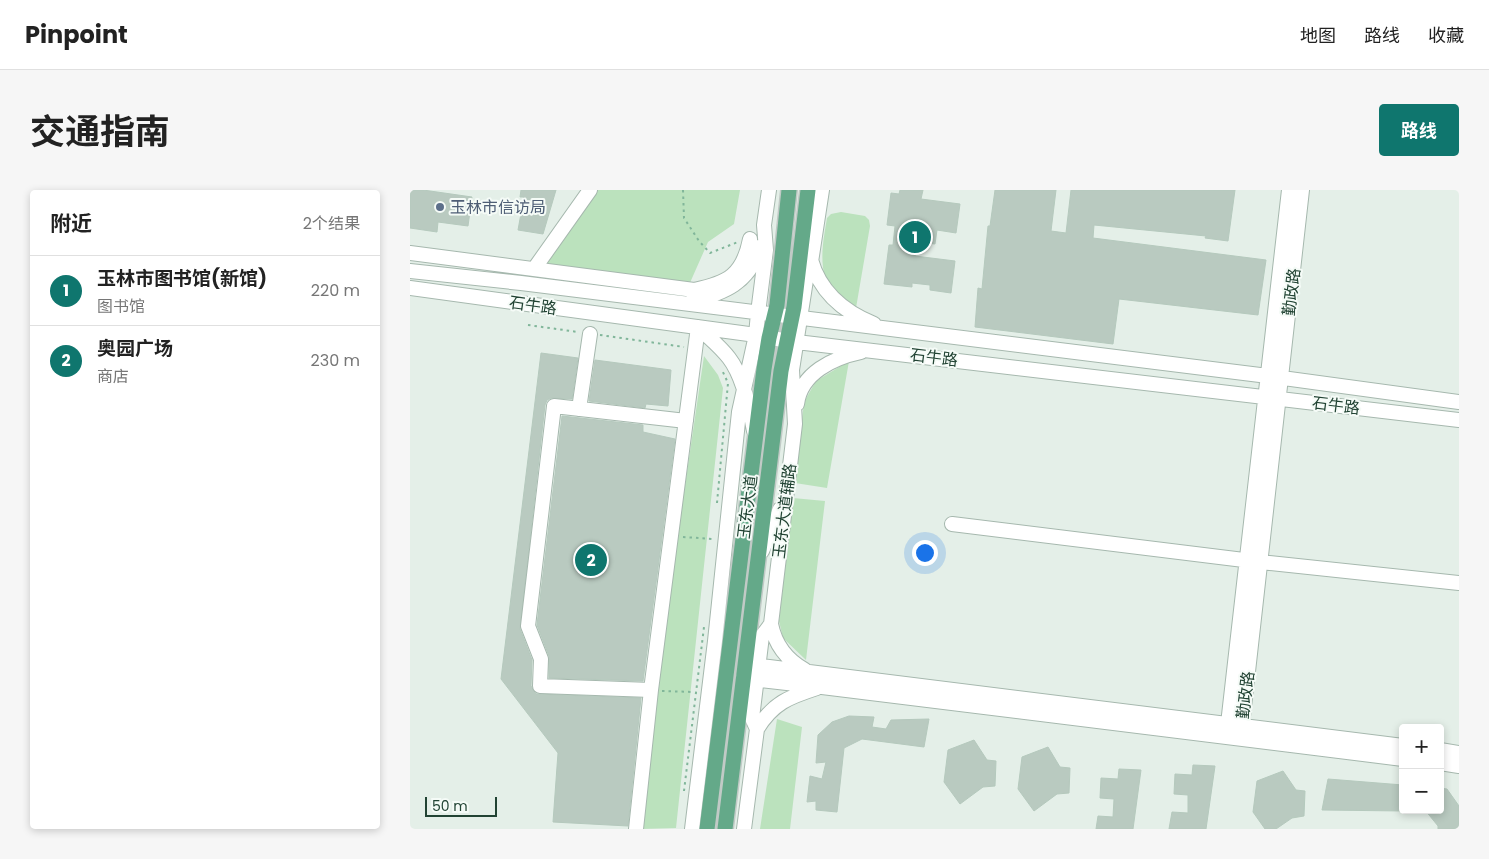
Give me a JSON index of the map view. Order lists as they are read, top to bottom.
{
  "streets": {
    "main road": ["玉东大道"],
    "street": ["勤政路", "石牛路", "玉东大道辅路"]
  },
  "crossings": [
    ["勤政路", "石牛路"],
    ["石牛路", "玉东大道"],
    ["石牛路", "玉东大道辅路"],
    ["玉东大道", "玉东大道辅路"]
  ],
  "places": ["玉林市信访局"],
  "scale_bar": "50 m",
  "page": {
    "header": "Pinpoint",
    "nav": ["地图", "路线", "收藏"],
    "title": "交通指南",
    "buttons": "路线",
    "heading": ["附近", "2个结果"],
    "pins": ["1", "2"],
    "list": [
      {
        "mark": "1",
        "name": "玉林市图书馆(新馆)",
        "note": "图书馆",
        "value": "220 m"
      },
      {
        "mark": "2",
        "name": "奥园广场",
        "note": "商店",
        "value": "230 m"
      }
    ],
    "map_buttons": ["+", "−"],
    "scale": "50 m"
  }
}
